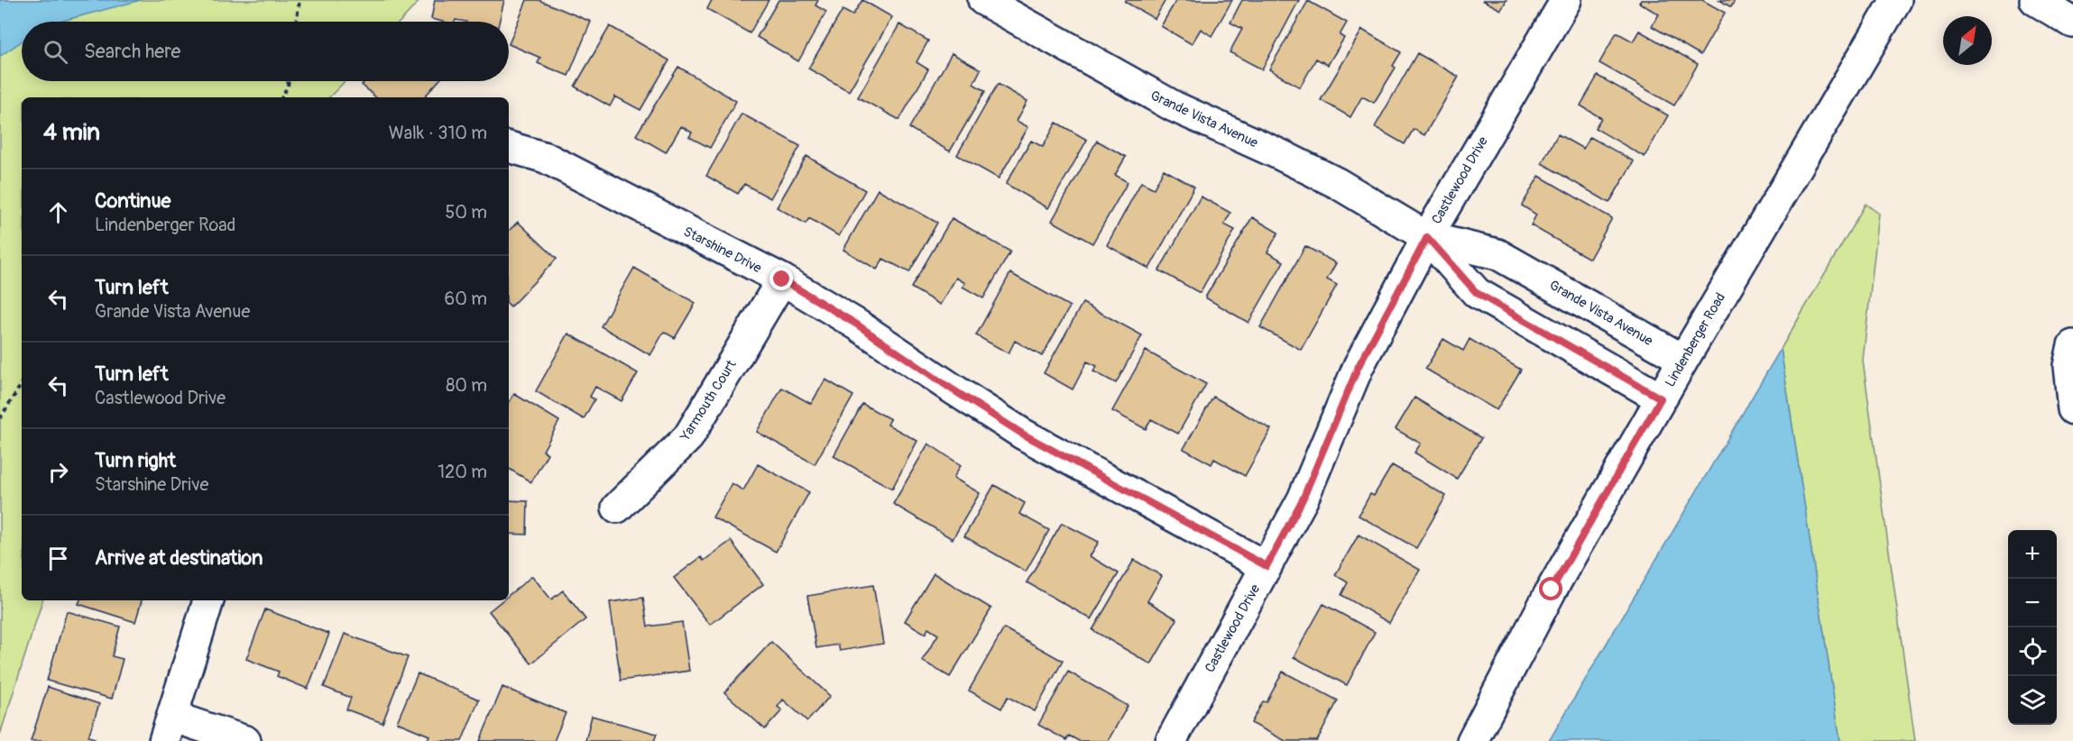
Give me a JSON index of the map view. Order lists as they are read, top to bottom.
{
  "streets": {
    "street": [
      "Grande Vista Avenue",
      "Castlewood Drive",
      "Starshine Drive",
      "Lindenberger Road",
      "Yarmouth Court"
    ]
  },
  "crossings": [
    ["Grande Vista Avenue", "Castlewood Drive"],
    ["Grande Vista Avenue", "Lindenberger Road"],
    ["Castlewood Drive", "Starshine Drive"],
    ["Starshine Drive", "Yarmouth Court"]
  ],
  "north": "top right",
  "page": {
    "search": "Search here",
    "heading": ["4 min", "Walk · 310 m"],
    "list": [
      ["Continue", "Lindenberger Road", "50 m"],
      ["Turn left", "Grande Vista Avenue", "60 m"],
      ["Turn left", "Castlewood Drive", "80 m"],
      ["Turn right", "Starshine Drive", "120 m"],
      "Arrive at destination"
    ],
    "map_buttons": ["+", "−"]
  }
}
